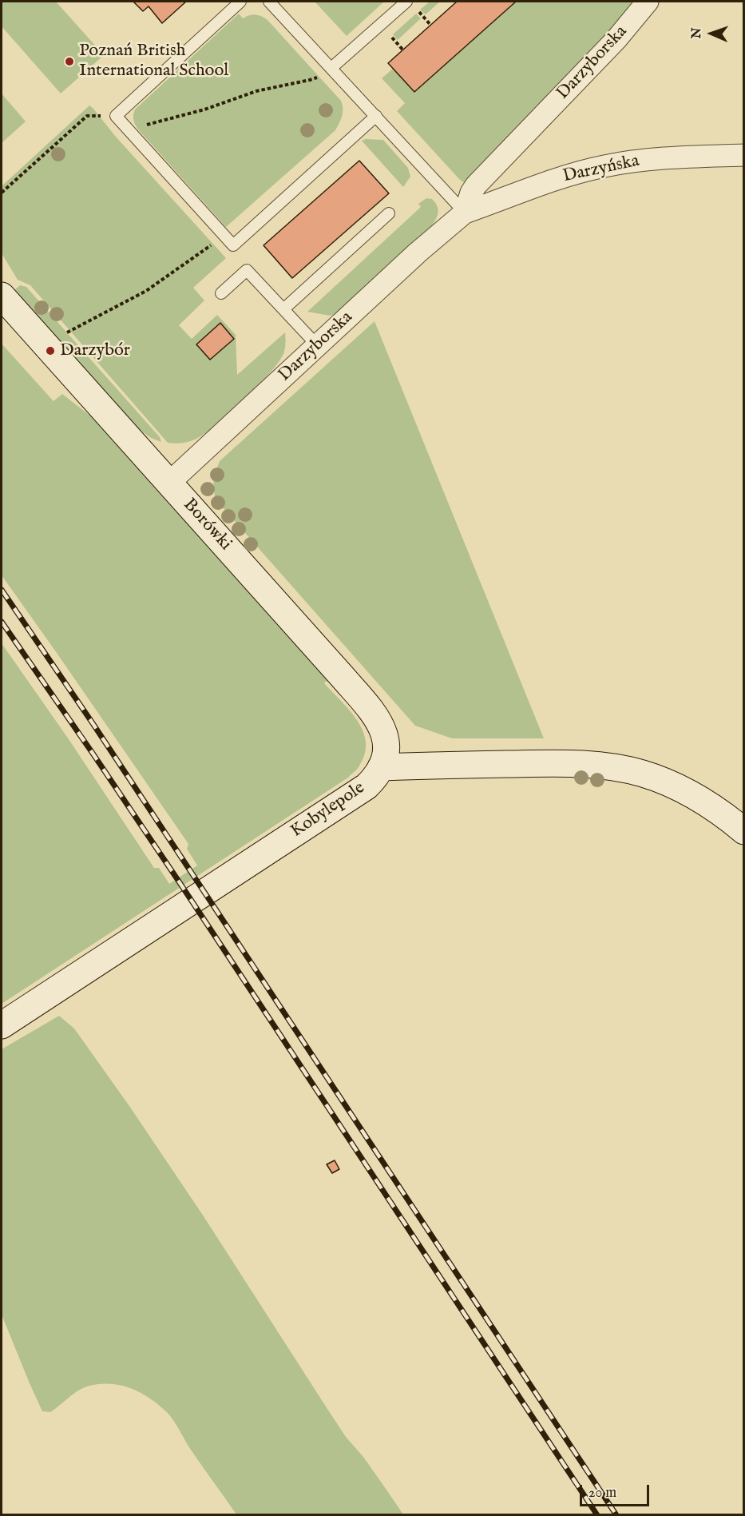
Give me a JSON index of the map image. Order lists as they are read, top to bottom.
{
  "streets": {
    "street": [
      "Darzyborska",
      "Darzyńska",
      "Borówki",
      "Kobylepole"
    ]
  },
  "crossings": [
    ["Darzyborska", "Darzyńska"],
    ["Darzyborska", "Borówki"],
    ["Borówki", "Kobylepole"]
  ],
  "places": ["Poznań British International School", "Darzybór"],
  "scale_bar": "20 m",
  "north": "left"
}
